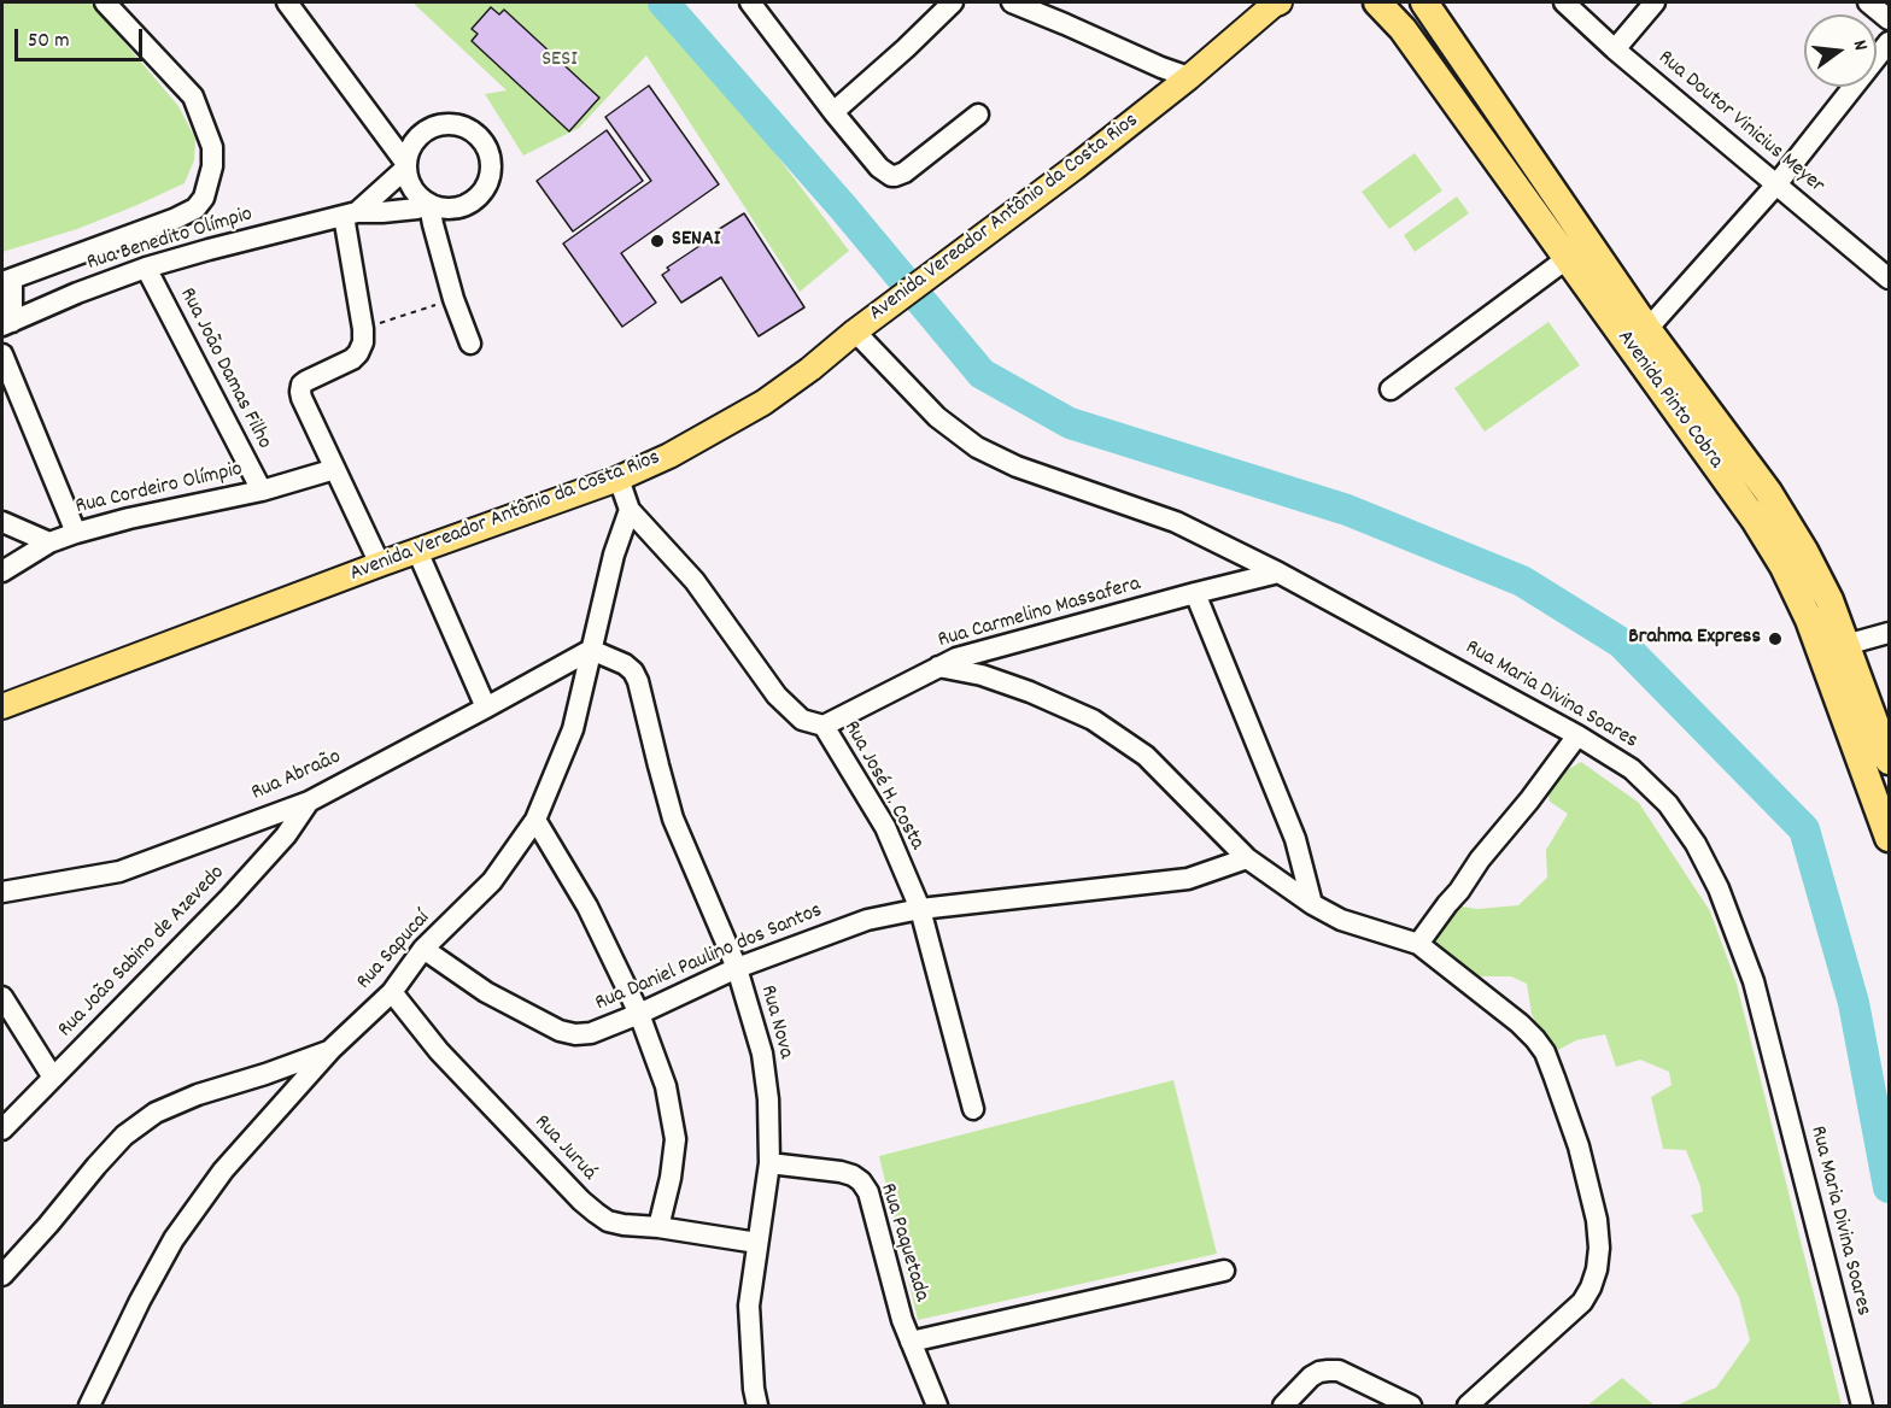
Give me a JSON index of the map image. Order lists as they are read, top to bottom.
{
  "streets": {
    "highway": ["Avenida Pinto Cobra"],
    "main road": ["Avenida Vereador Antônio da Costa Rios"],
    "street": [
      "Rua Doutor Vinicius Meyer",
      "Rua Benedito Olímpio",
      "Rua João Damas Filho",
      "Rua Cordeiro Olímpio",
      "Rua Carmelino Massafera",
      "Rua Maria Divina Soares",
      "Rua Abraão",
      "Rua José H. Costa",
      "Rua Sapucaí",
      "Rua João Sabino de Azevedo",
      "Rua Daniel Paulino dos Santos",
      "Rua Nova",
      "Rua Juruá",
      "Rua Paquetada"
    ]
  },
  "crossings": [
    ["Avenida Vereador Antônio da Costa Rios", "Rua Maria Divina Soares"],
    ["Rua Benedito Olímpio", "Rua João Damas Filho"],
    ["Rua João Damas Filho", "Rua Cordeiro Olímpio"],
    ["Rua Carmelino Massafera", "Rua Maria Divina Soares"],
    ["Rua Carmelino Massafera", "Rua José H. Costa"],
    ["Rua Abraão", "Rua Sapucaí"],
    ["Rua Abraão", "Rua João Sabino de Azevedo"],
    ["Rua Abraão", "Rua Nova"],
    ["Rua José H. Costa", "Rua Sapucaí"],
    ["Rua José H. Costa", "Rua Daniel Paulino dos Santos"],
    ["Rua Sapucaí", "Rua Daniel Paulino dos Santos"],
    ["Rua Sapucaí", "Rua Nova"],
    ["Rua Sapucaí", "Rua Juruá"],
    ["Rua Daniel Paulino dos Santos", "Rua Nova"],
    ["Rua Nova", "Rua Juruá"],
    ["Rua Nova", "Rua Paquetada"]
  ],
  "parks": ["SESI"],
  "places": ["SENAI", "Brahma Express"],
  "scale_bar": "50 m",
  "north": "right"
}
